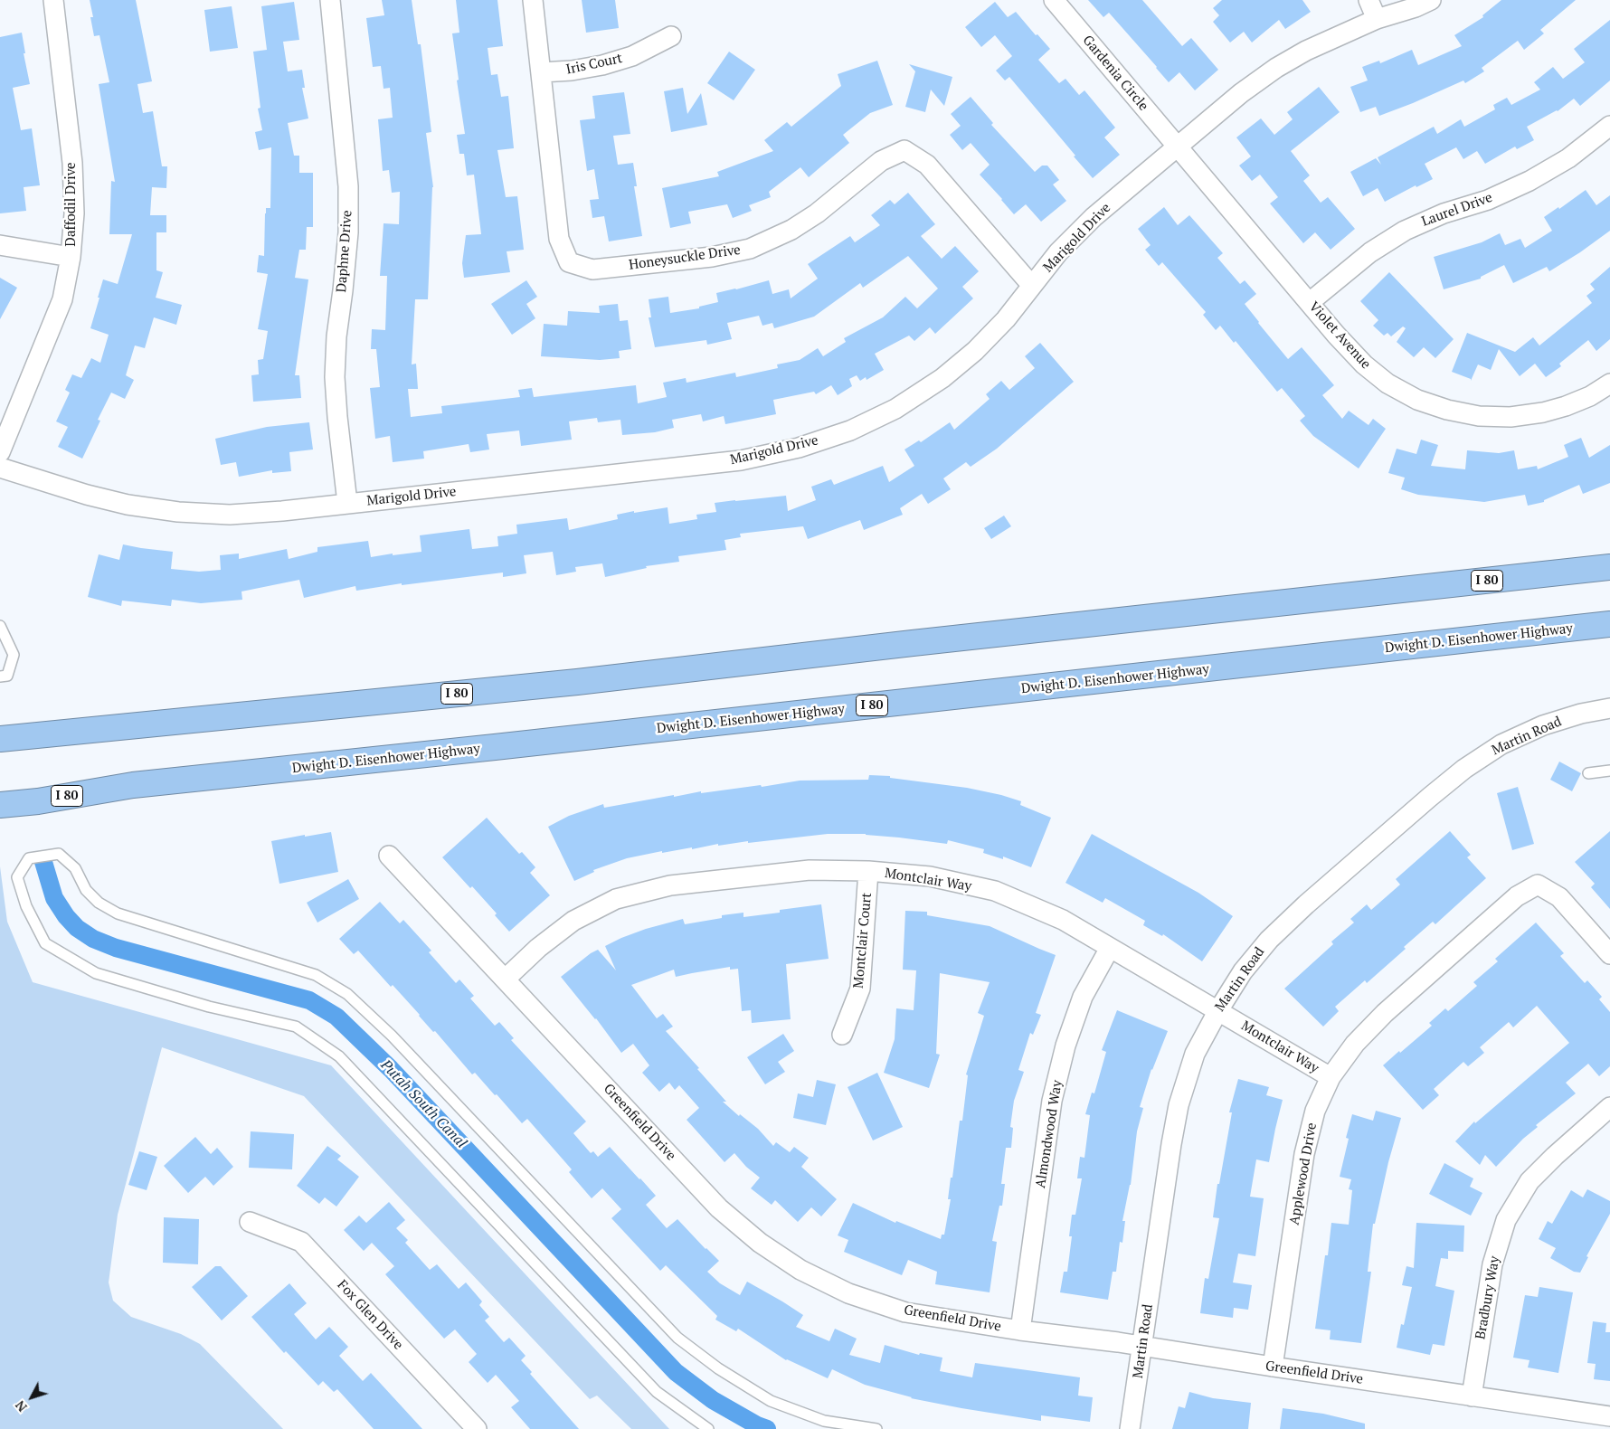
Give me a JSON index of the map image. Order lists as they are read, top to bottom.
{
  "streets": {
    "highway": ["I 80", "Dwight D. Eisenhower Highway"],
    "street": [
      "Iris Court",
      "Gardenia Circle",
      "Daffodil Drive",
      "Laurel Drive",
      "Marigold Drive",
      "Daphne Drive",
      "Honeysuckle Drive",
      "Violet Avenue",
      "Martin Road",
      "Montclair Way",
      "Montclair Court",
      "Greenfield Drive",
      "Almondwood Way",
      "Applewood Drive",
      "Bradbury Way",
      "Fox Glen Drive"
    ]
  },
  "crossings": [
    ["Iris Court", "Honeysuckle Drive"],
    ["Gardenia Circle", "Marigold Drive"],
    ["Gardenia Circle", "Violet Avenue"],
    ["Laurel Drive", "Violet Avenue"],
    ["Marigold Drive", "Daphne Drive"],
    ["Marigold Drive", "Honeysuckle Drive"],
    ["Marigold Drive", "Violet Avenue"],
    ["Martin Road", "Montclair Way"],
    ["Martin Road", "Greenfield Drive"],
    ["Montclair Way", "Montclair Court"],
    ["Montclair Way", "Greenfield Drive"],
    ["Montclair Way", "Almondwood Way"],
    ["Montclair Way", "Applewood Drive"],
    ["Greenfield Drive", "Almondwood Way"],
    ["Greenfield Drive", "Applewood Drive"],
    ["Greenfield Drive", "Bradbury Way"]
  ],
  "water": ["Putah South Canal"],
  "north": "bottom left"
}
